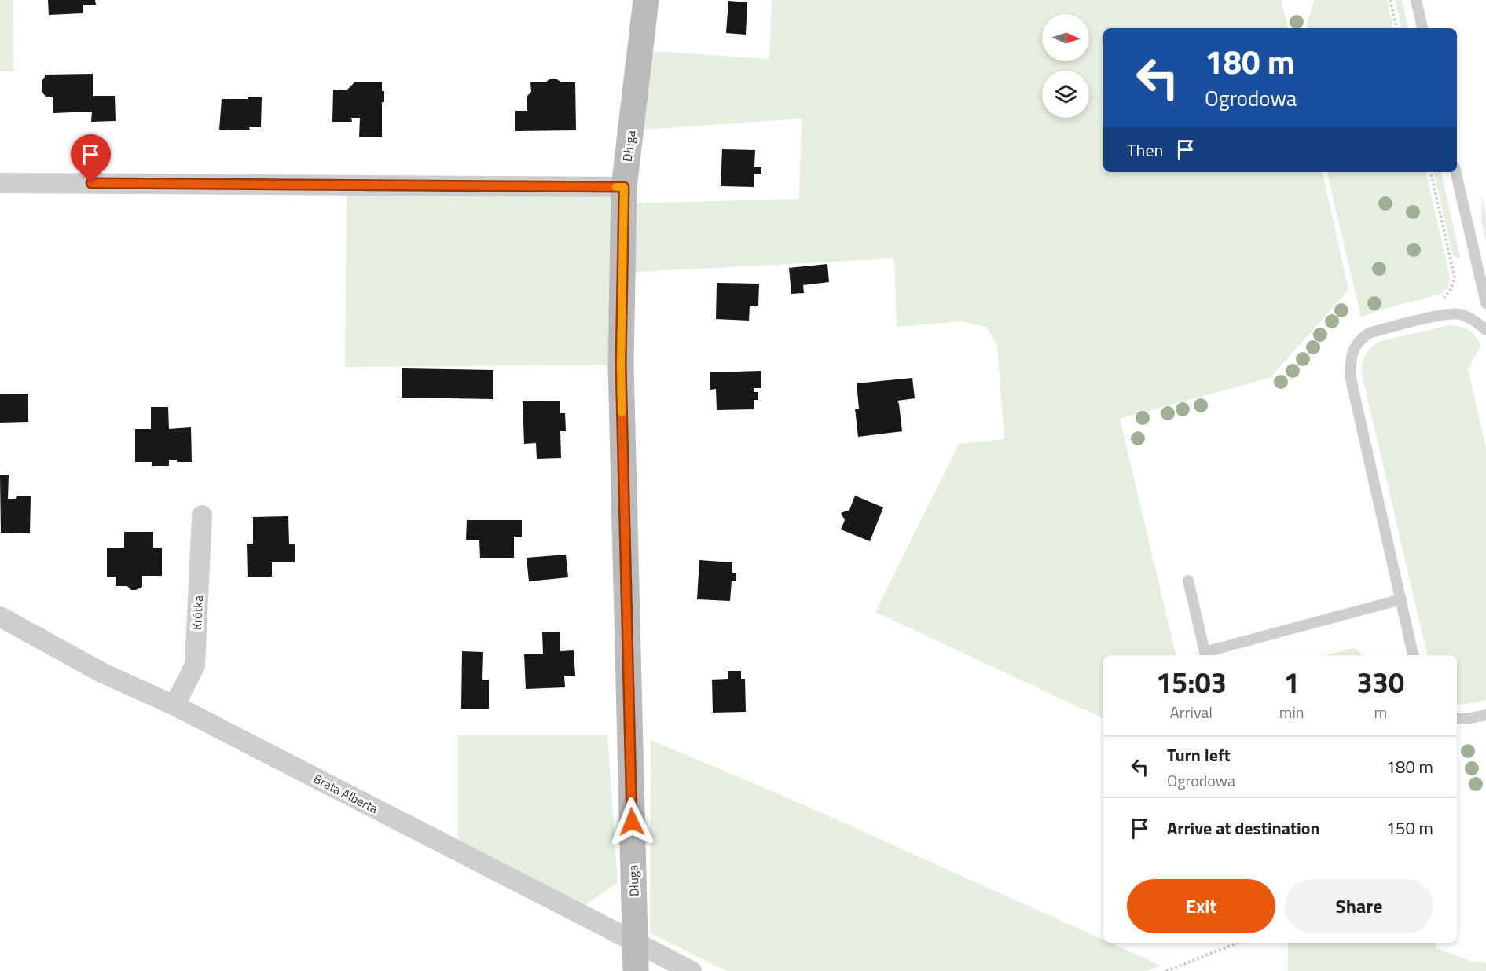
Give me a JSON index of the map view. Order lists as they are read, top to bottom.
{
  "streets": {
    "street": ["Długa", "Krótka", "Brata Alberta"]
  },
  "crossings": [
    ["Długa", "Brata Alberta"],
    ["Krótka", "Brata Alberta"]
  ],
  "north": "right",
  "page": {
    "turn": ["180 m", "Ogrodowa"],
    "then": "Then",
    "eta": [
      "15:03",
      "Arrival",
      "1",
      "min",
      "330",
      "m"
    ],
    "list": [
      {
        "name": "Turn left",
        "note": "Ogrodowa",
        "value": "180 m"
      },
      {
        "name": "Arrive at destination",
        "value": "150 m"
      }
    ],
    "buttons": ["Exit", "Share"]
  }
}
